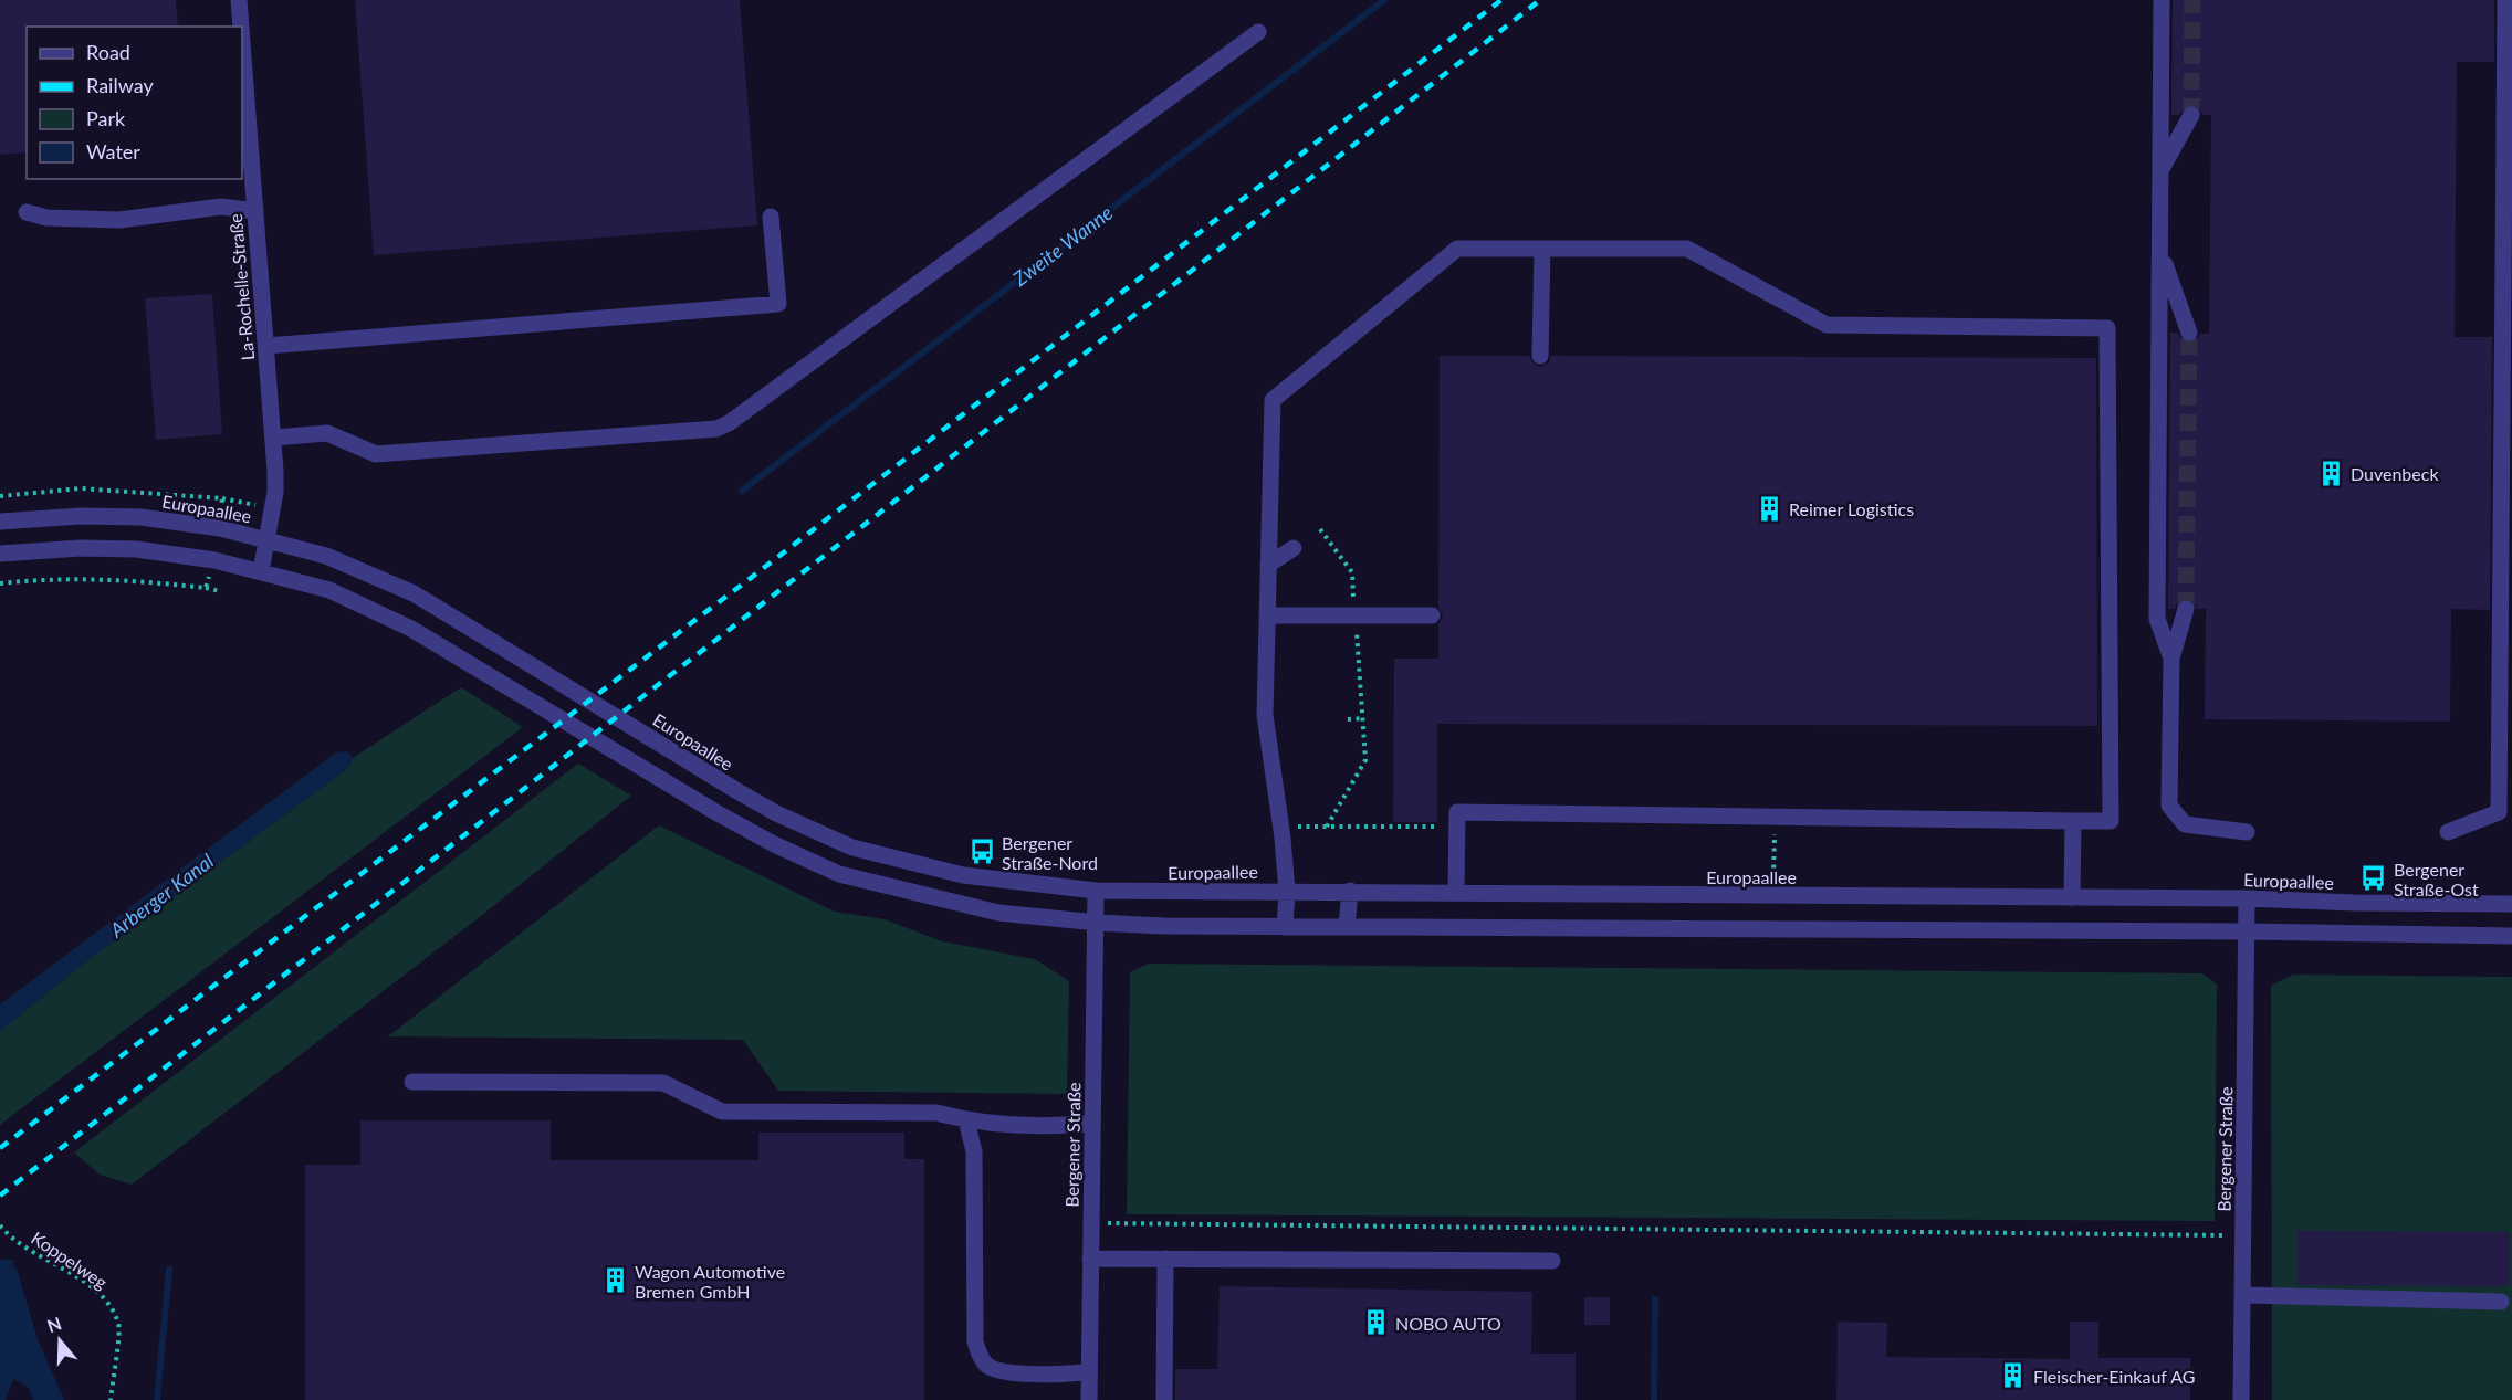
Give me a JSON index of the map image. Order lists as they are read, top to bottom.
{
  "streets": {
    "street": ["La-Rochelle-Straße", "Europaallee", "Bergener Straße"],
    "path": ["Koppelweg"]
  },
  "crossings": [
    ["La-Rochelle-Straße", "Europaallee"],
    ["Europaallee", "Bergener Straße"]
  ],
  "water": ["Zweite Wanne", "Arberger Kanal"],
  "places": {
    "building": [
      "Duvenbeck",
      "Reimer Logistics",
      "Wagon Automotive Bremen GmbH",
      "NOBO AUTO",
      "Fleischer-Einkauf AG"
    ],
    "bus stop": ["Bergener Straße-Nord", "Bergener Straße-Ost"]
  },
  "legend": [
    "Road",
    "Railway",
    "Park",
    "Water"
  ],
  "north": "top"
}
